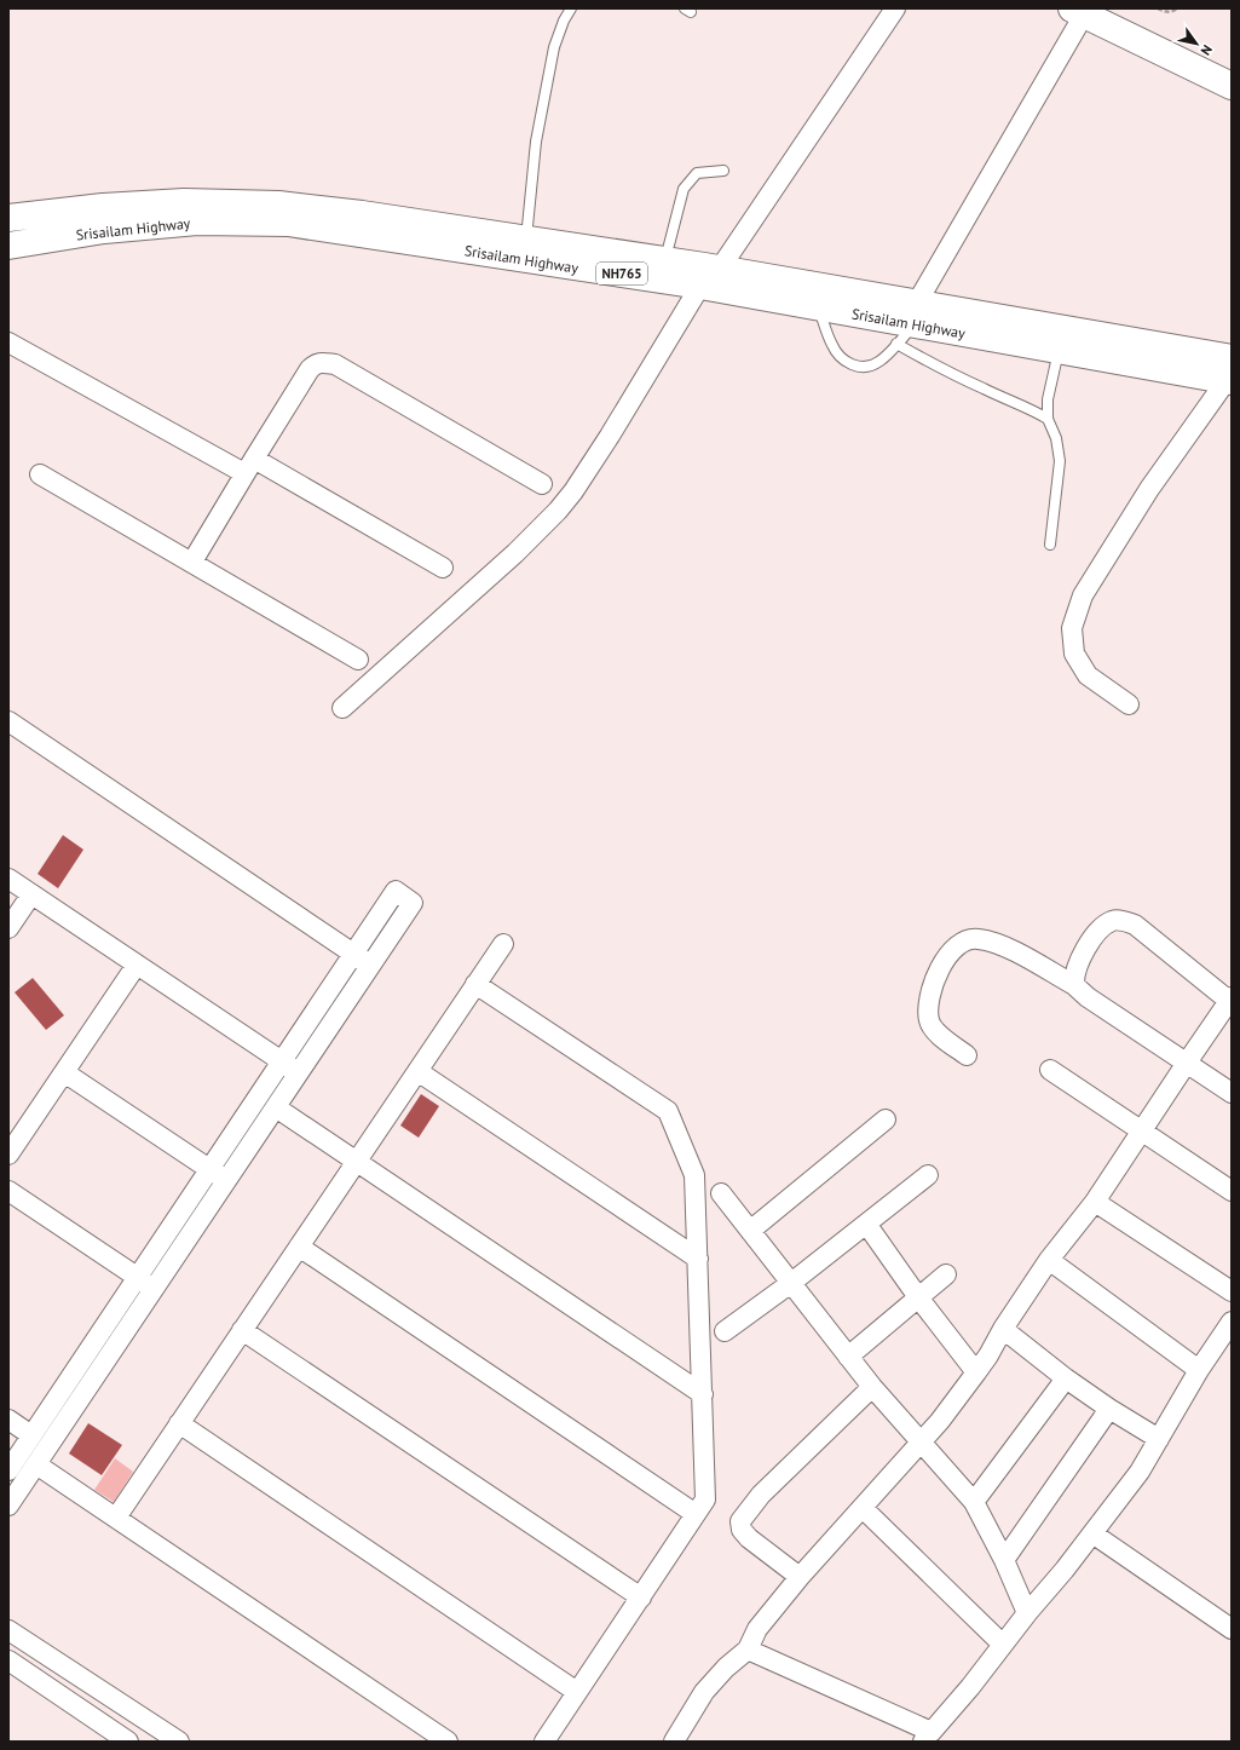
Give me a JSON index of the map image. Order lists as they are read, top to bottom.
{
  "streets": {
    "main road": ["Srisailam Highway", "NH765"]
  },
  "north": "bottom right"
}
